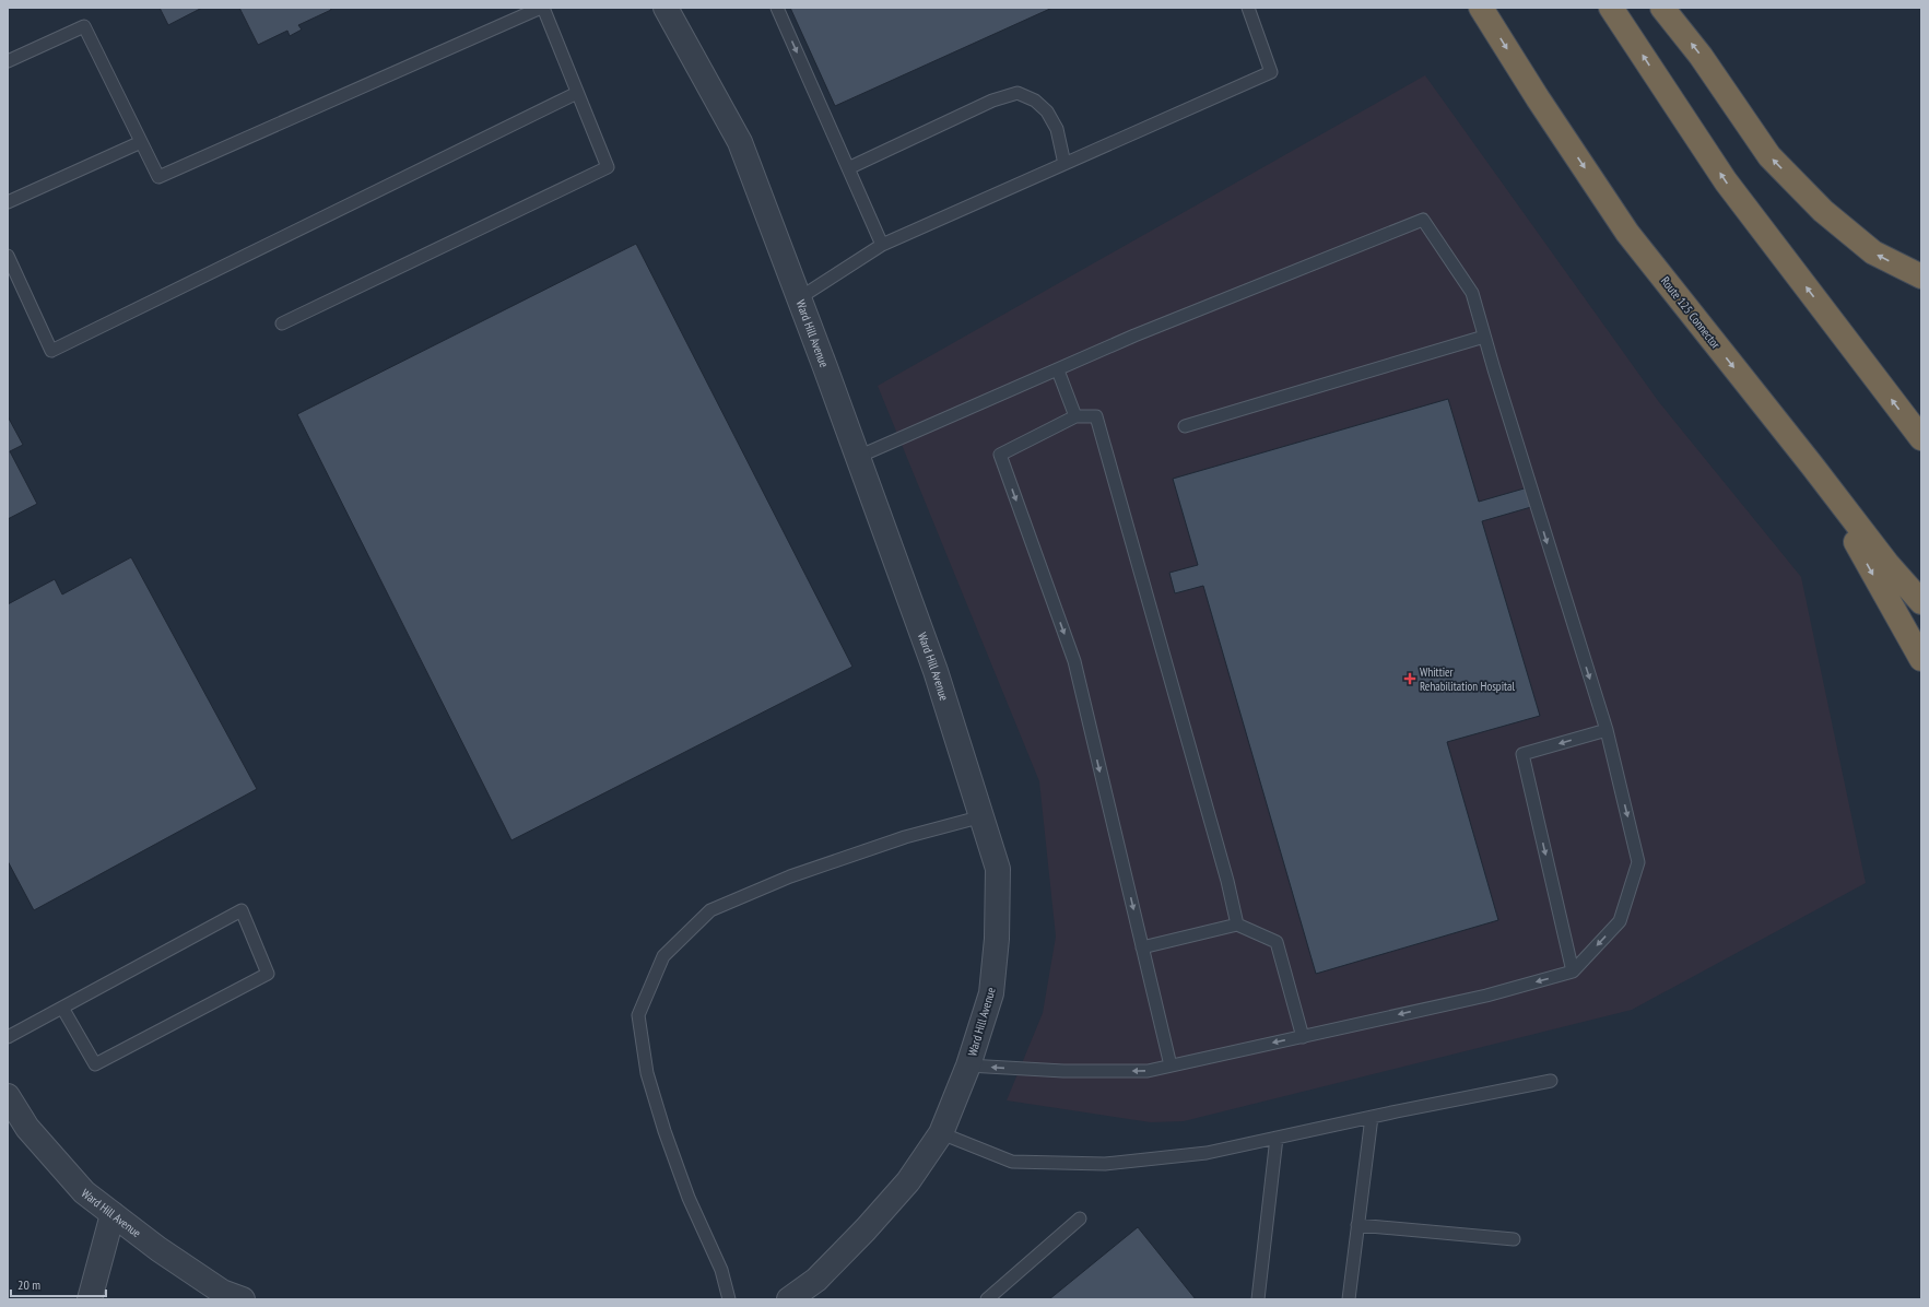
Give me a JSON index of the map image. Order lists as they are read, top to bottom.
{
  "streets": {
    "highway": ["Route 125 Connector"],
    "street": ["Ward Hill Avenue"]
  },
  "places": {
    "health": ["Whittier Rehabilitation Hospital"]
  },
  "scale_bar": "20 m"
}
